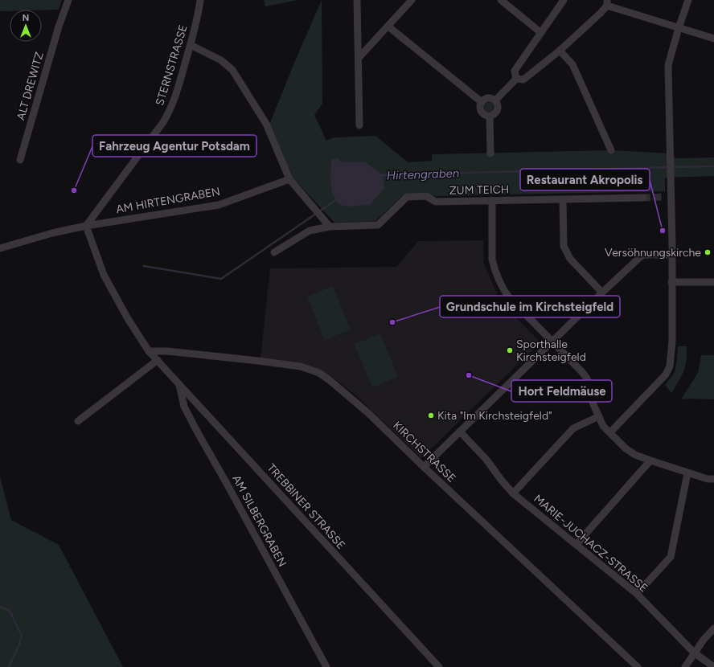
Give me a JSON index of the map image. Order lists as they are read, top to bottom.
{
  "streets": {
    "street": [
      "STERNSTRASSE",
      "ALT DREWITZ",
      "ZUM TEICH",
      "AM HIRTENGRABEN",
      "KIRCHSTRASSE",
      "TREBBINER STRASSE",
      "AM SILBERGRABEN",
      "MARIE-JUCHACZ-STRASSE"
    ]
  },
  "crossings": [
    ["STERNSTRASSE", "AM HIRTENGRABEN"],
    ["STERNSTRASSE", "TREBBINER STRASSE"],
    ["AM HIRTENGRABEN", "TREBBINER STRASSE"],
    ["KIRCHSTRASSE", "TREBBINER STRASSE"],
    ["TREBBINER STRASSE", "AM SILBERGRABEN"]
  ],
  "water": ["Hirtengraben"],
  "places": [
    "Fahrzeug Agentur Potsdam",
    "Restaurant Akropolis",
    "Versöhnungskirche",
    "Grundschule im Kirchsteigfeld",
    "Sporthalle Kirchsteigfeld",
    "Hort Feldmäuse",
    "Kita \"Im Kirchsteigfeld\""
  ],
  "north": "top"
}
